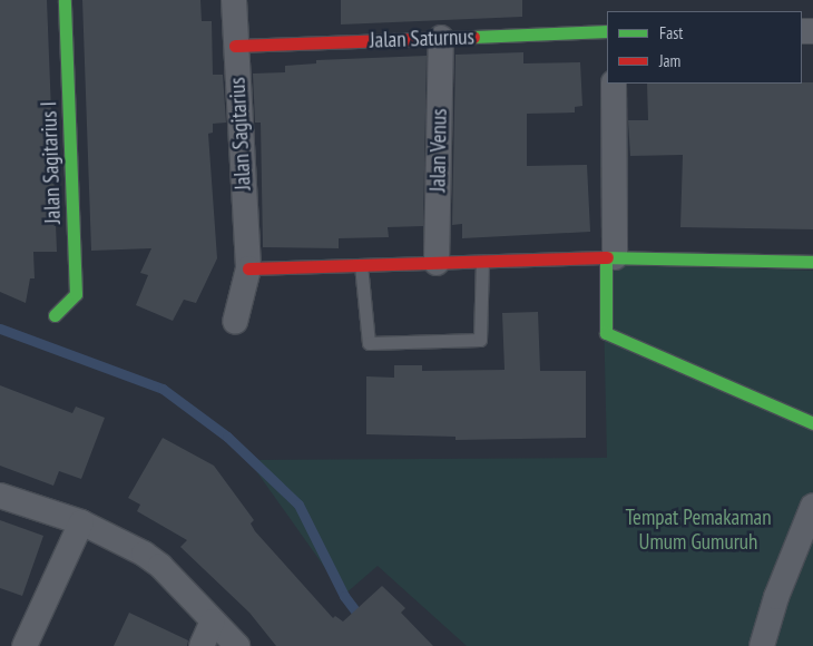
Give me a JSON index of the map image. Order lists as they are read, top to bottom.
{
  "streets": {
    "street": [
      "Jalan Saturnus",
      "Jalan Sagitarius",
      "Jalan Venus",
      "Jalan Sagitarius I"
    ]
  },
  "crossings": [
    ["Jalan Saturnus", "Jalan Sagitarius"],
    ["Jalan Saturnus", "Jalan Venus"]
  ],
  "parks": ["Tempat Pemakaman Umum Gumuruh"],
  "legend": ["Fast", "Jam"]
}
